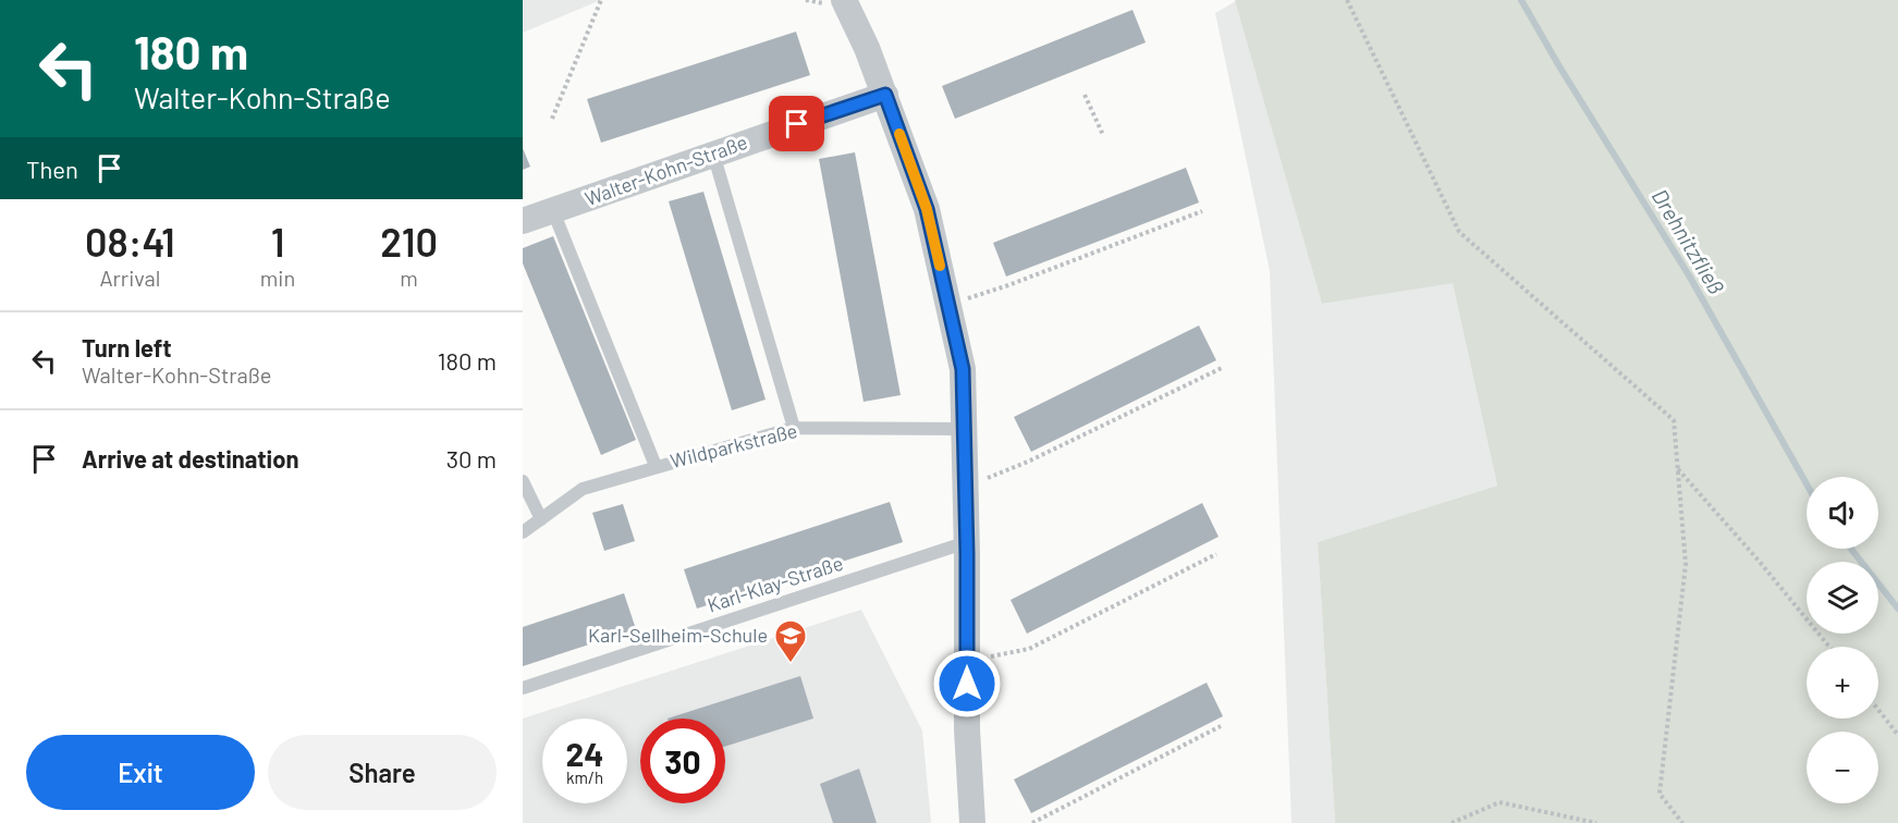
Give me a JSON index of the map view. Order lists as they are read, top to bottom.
{
  "streets": {
    "street": ["Walter-Kohn-Straße"],
    "lane": ["Wildparkstraße", "Karl-Klay-Straße"]
  },
  "water": ["Drehnitzfließ"],
  "places": {
    "school or university": ["Karl-Sellheim-Schule"]
  },
  "page": {
    "turn": ["180 m", "Walter-Kohn-Straße"],
    "then": "Then",
    "eta": [
      "08:41",
      "Arrival",
      "1",
      "min",
      "210",
      "m"
    ],
    "list": [
      {
        "name": "Turn left",
        "note": "Walter-Kohn-Straße",
        "value": "180 m"
      },
      {
        "name": "Arrive at destination",
        "value": "30 m"
      }
    ],
    "map_buttons": ["+", "−"],
    "speed": "24 km/h",
    "limit": "30",
    "buttons": ["Exit", "Share"]
  }
}
